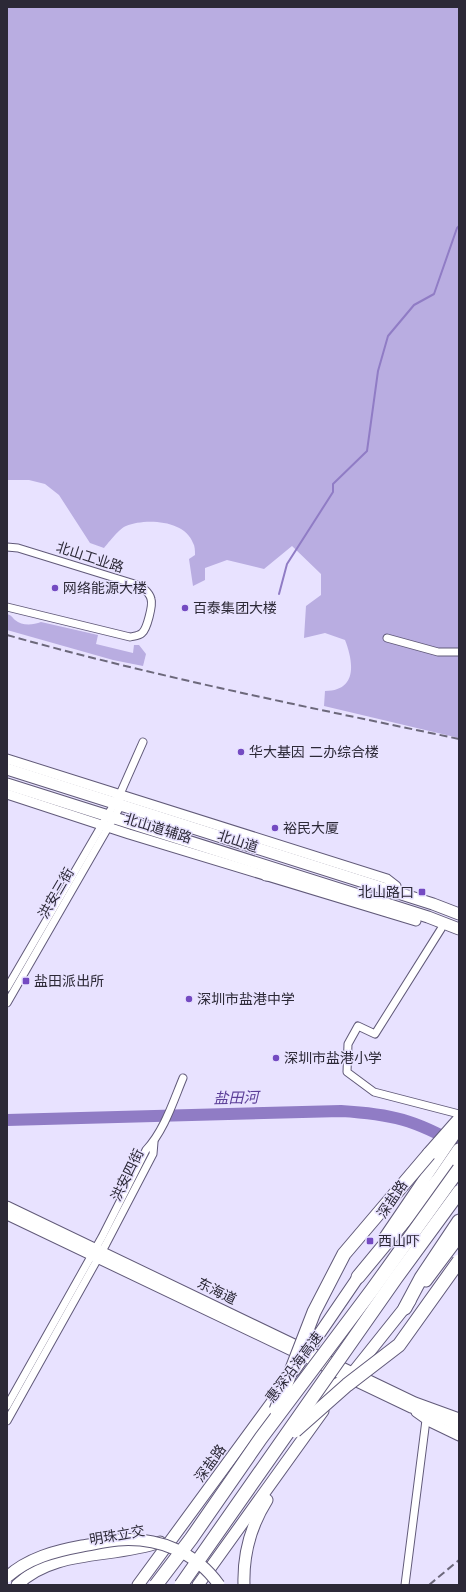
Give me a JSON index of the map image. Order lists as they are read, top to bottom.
{
  "streets": {
    "highway": ["惠深沿海高速"],
    "main road": ["北山道", "深盐路", "明珠立交"],
    "street": [
      "北山工业路",
      "北山道辅路",
      "洪安三街",
      "洪安四街",
      "东海道"
    ]
  },
  "crossings": [
    ["北山道辅路", "北山道"],
    ["北山道辅路", "洪安三街"],
    ["北山道", "洪安三街"],
    ["洪安四街", "东海道"],
    ["深盐路", "东海道"],
    ["深盐路", "惠深沿海高速"],
    ["深盐路", "明珠立交"]
  ],
  "water": ["盐田河"],
  "places": {
    "other": [
      "网络能源大楼",
      "百泰集团大楼",
      "华大基因 二办综合楼",
      "裕民大厦",
      "深圳市盐港中学",
      "深圳市盐港小学"
    ],
    "transit": ["北山路口", "盐田派出所", "西山吓"]
  }
}
